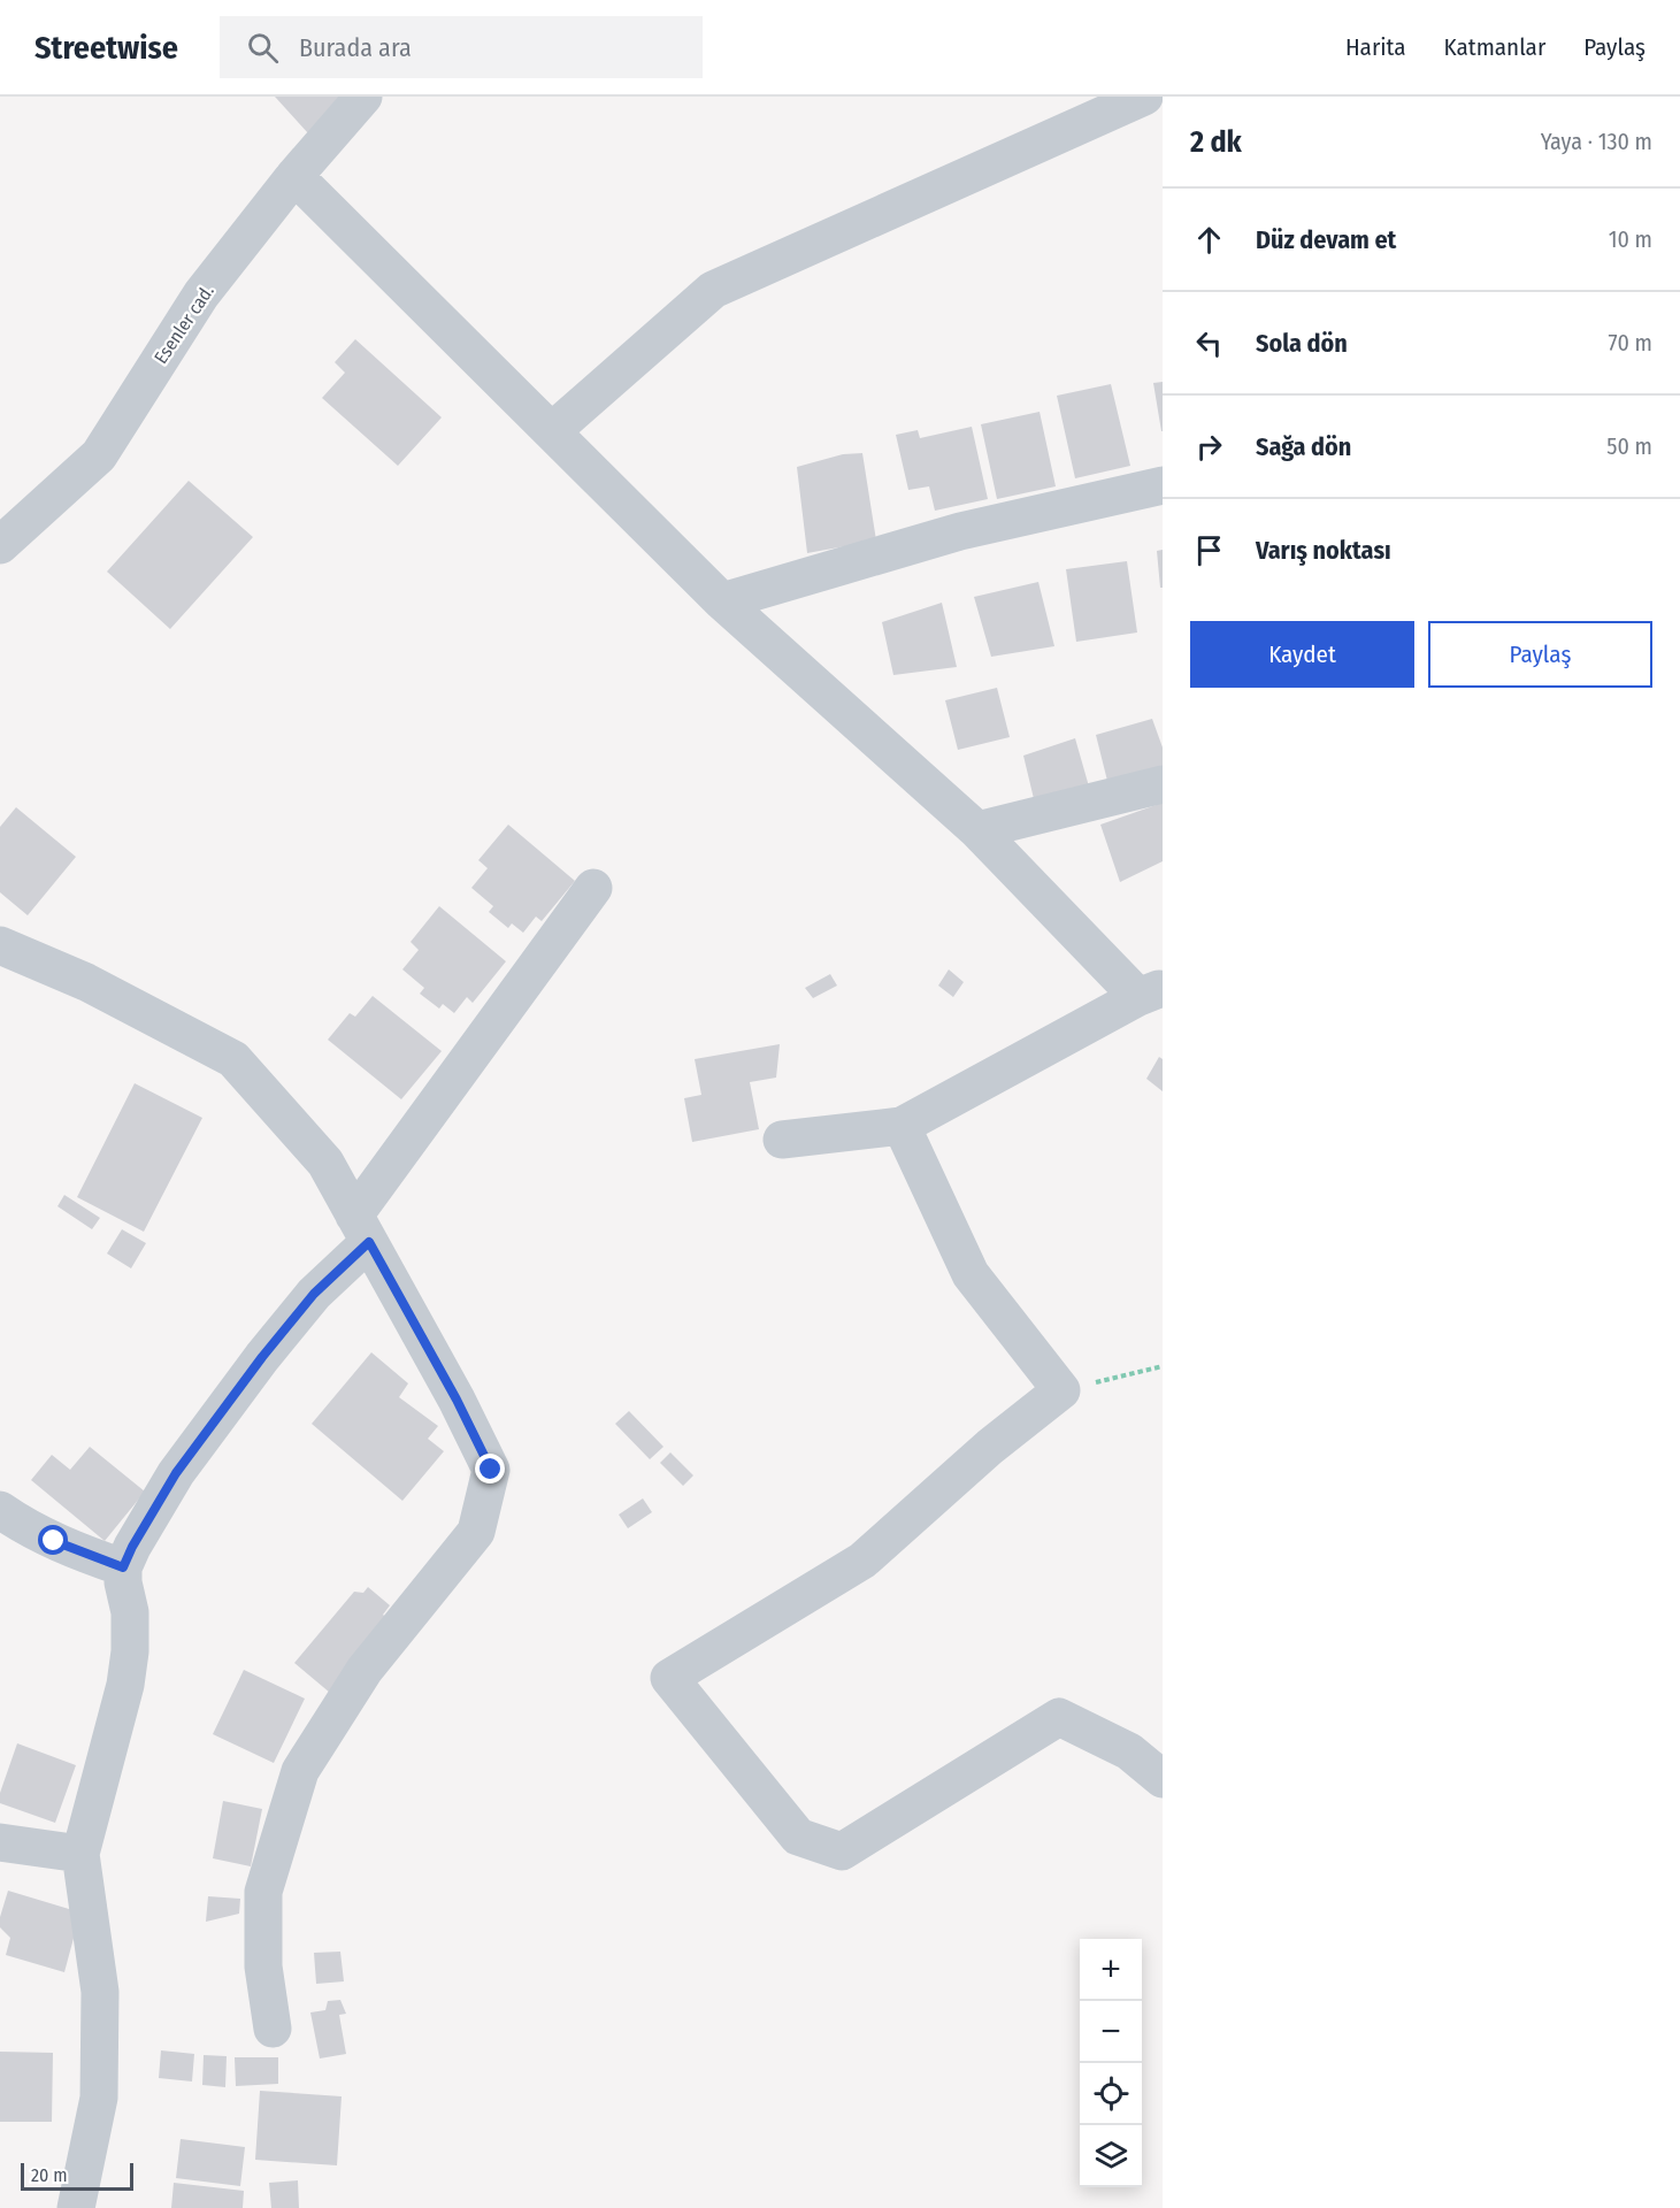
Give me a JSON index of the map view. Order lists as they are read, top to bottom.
{
  "streets": {
    "street": ["Esenler cad."]
  },
  "scale_bar": "20 m",
  "page": {
    "header": "Streetwise",
    "search": "Burada ara",
    "nav": ["Harita", "Katmanlar", "Paylaş"],
    "heading": ["2 dk", "Yaya · 130 m"],
    "list": [
      ["Düz devam et", "10 m"],
      ["Sola dön", "70 m"],
      ["Sağa dön", "50 m"],
      "Varış noktası"
    ],
    "buttons": ["Kaydet", "Paylaş"],
    "map_buttons": ["+", "−"],
    "scale": "20 m"
  }
}
